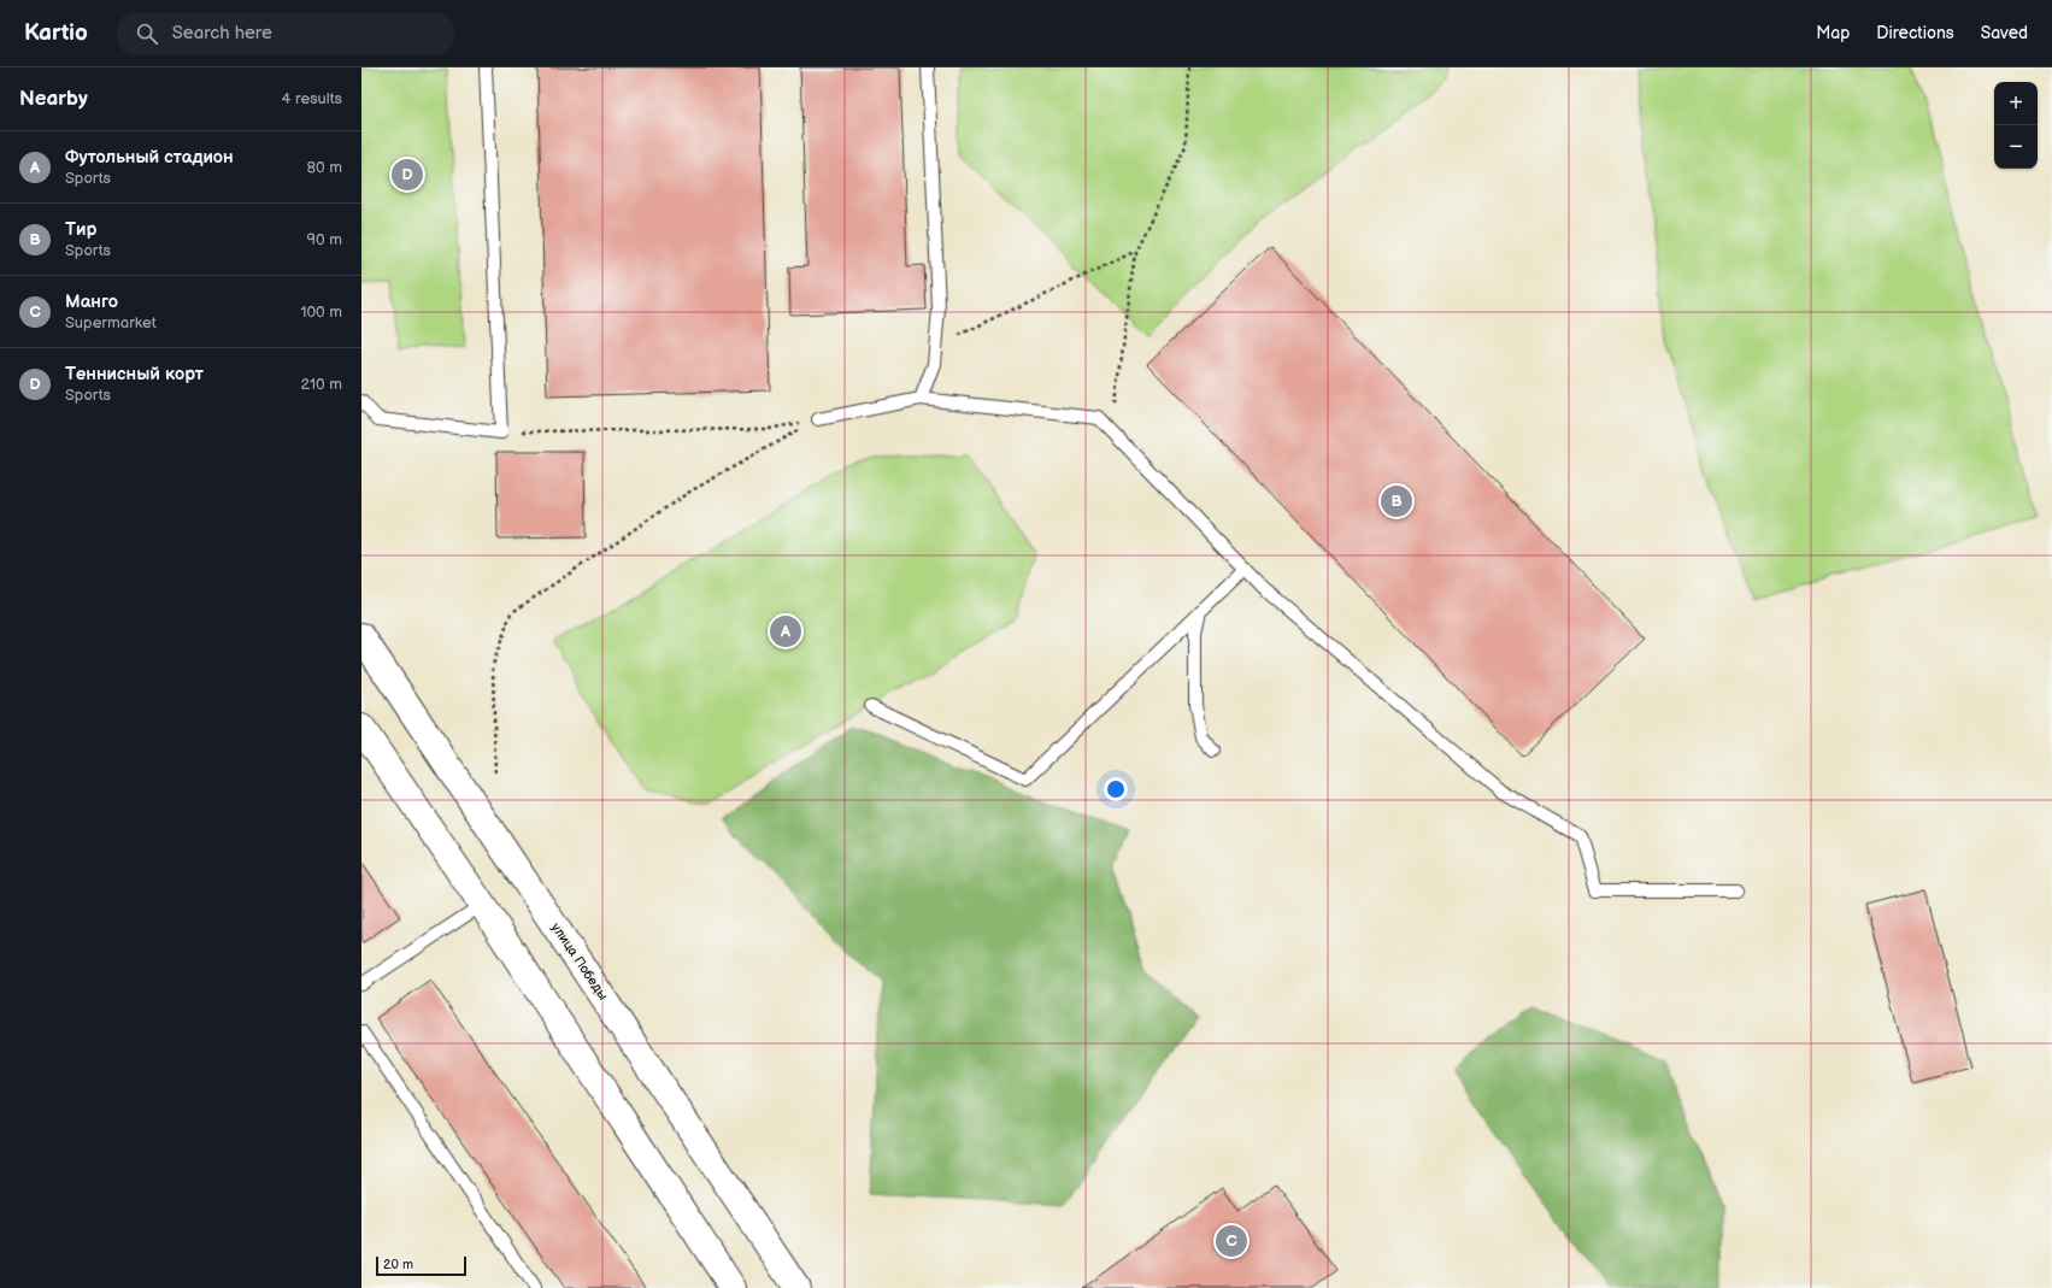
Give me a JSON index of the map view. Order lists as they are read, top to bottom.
{
  "streets": {
    "street": ["улица Победы"]
  },
  "scale_bar": "20 m",
  "page": {
    "header": "Kartio",
    "search": "Search here",
    "nav": ["Map", "Directions", "Saved"],
    "heading": ["Nearby", "4 results"],
    "map_buttons": ["+", "−"],
    "list": [
      {
        "mark": "A",
        "name": "Футольный стадион",
        "note": "Sports",
        "value": "80 m"
      },
      {
        "mark": "B",
        "name": "Тир",
        "note": "Sports",
        "value": "90 m"
      },
      {
        "mark": "C",
        "name": "Манго",
        "note": "Supermarket",
        "value": "100 m"
      },
      {
        "mark": "D",
        "name": "Теннисный корт",
        "note": "Sports",
        "value": "210 m"
      }
    ],
    "pins": [
      "D",
      "B",
      "A",
      "C"
    ],
    "scale": "20 m"
  }
}
